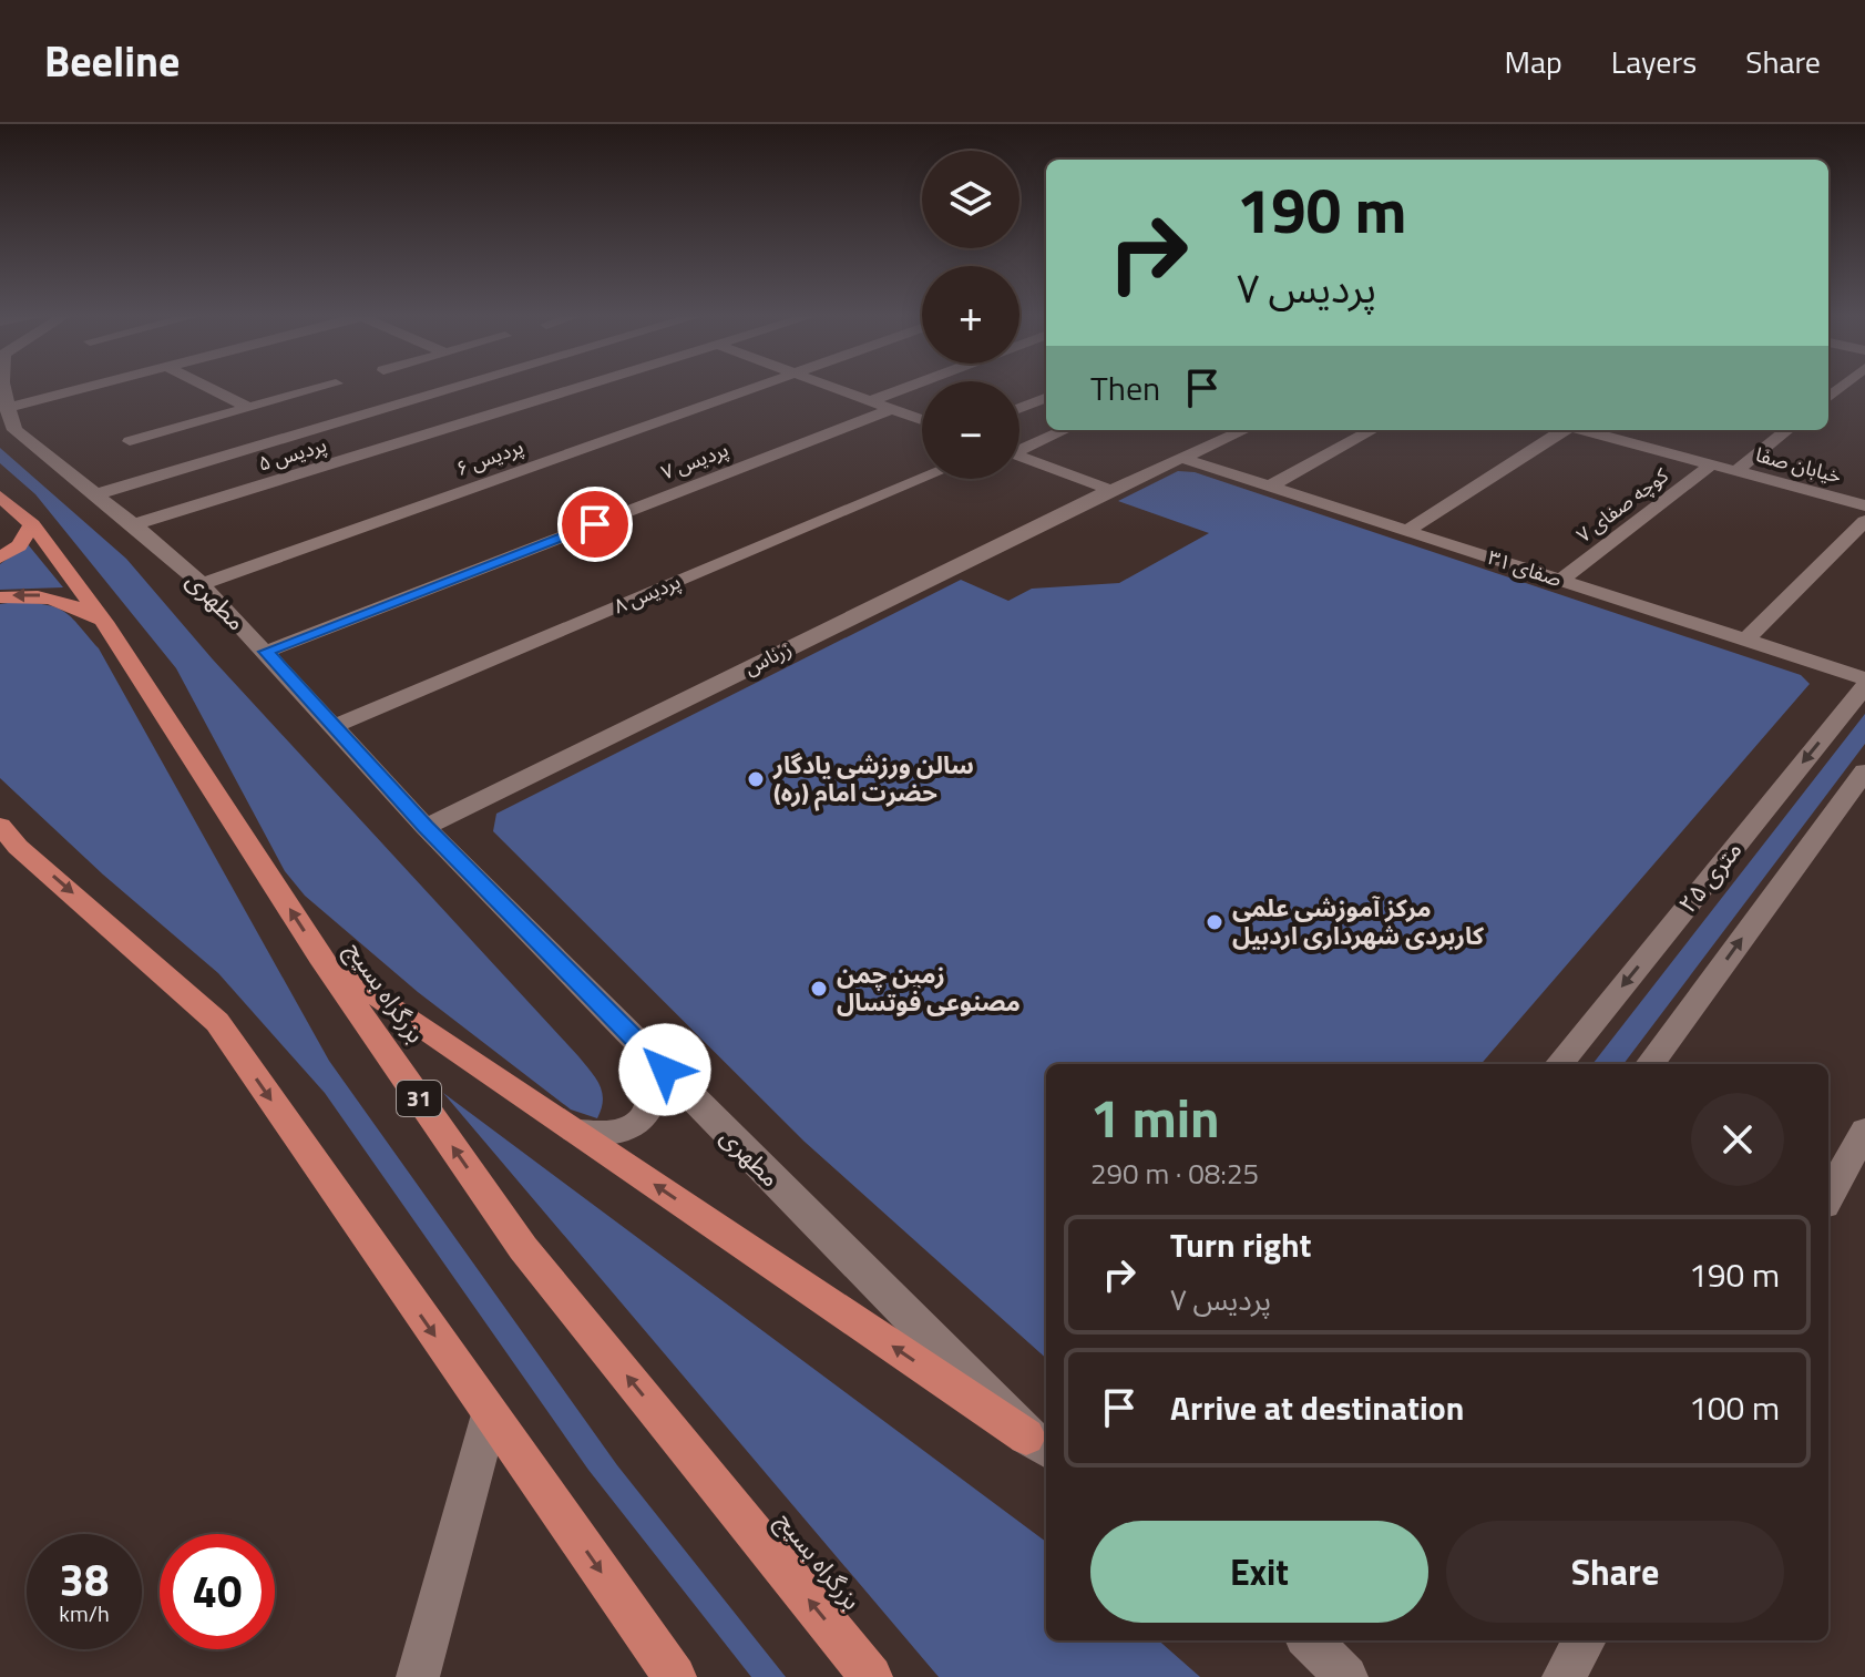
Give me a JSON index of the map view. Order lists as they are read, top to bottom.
{
  "streets": {
    "highway": ["بزرگراه بسیج", "31"],
    "street": [
      "پردیس ۵",
      "پردیس ۶",
      "پردیس ۷",
      "خیابان صفا",
      "کوچه صفای ۷",
      "صفای ۳۱",
      "پردیس ۸",
      "مطهری",
      "زرناس",
      "۲۵ متری"
    ]
  },
  "crossings": [
    ["پردیس ۵", "مطهری"],
    ["پردیس ۶", "مطهری"],
    ["پردیس ۷", "مطهری"],
    ["خیابان صفا", "کوچه صفای ۷"],
    ["کوچه صفای ۷", "صفای ۳۱"],
    ["صفای ۳۱", "زرناس"],
    ["پردیس ۸", "مطهری"],
    ["مطهری", "زرناس"]
  ],
  "places": ["سالن ورزشی یادگار حضرت امام (ره)", "مرکز آموزشی علمی کاربردی شهرداری اردبیل", "زمین چمن مصنوعی فوتسال"],
  "page": {
    "header": "Beeline",
    "nav": ["Map", "Layers", "Share"],
    "map_buttons": ["+", "−"],
    "turn": ["190 m", "پردیس ۷"],
    "then": "Then",
    "heading": ["1 min", "290 m · 08:25"],
    "list": [
      {
        "name": "Turn right",
        "note": "پردیس ۷",
        "value": "190 m"
      },
      {
        "name": "Arrive at destination",
        "value": "100 m"
      }
    ],
    "buttons": ["Exit", "Share"],
    "speed": "38 km/h",
    "limit": "40"
  }
}
